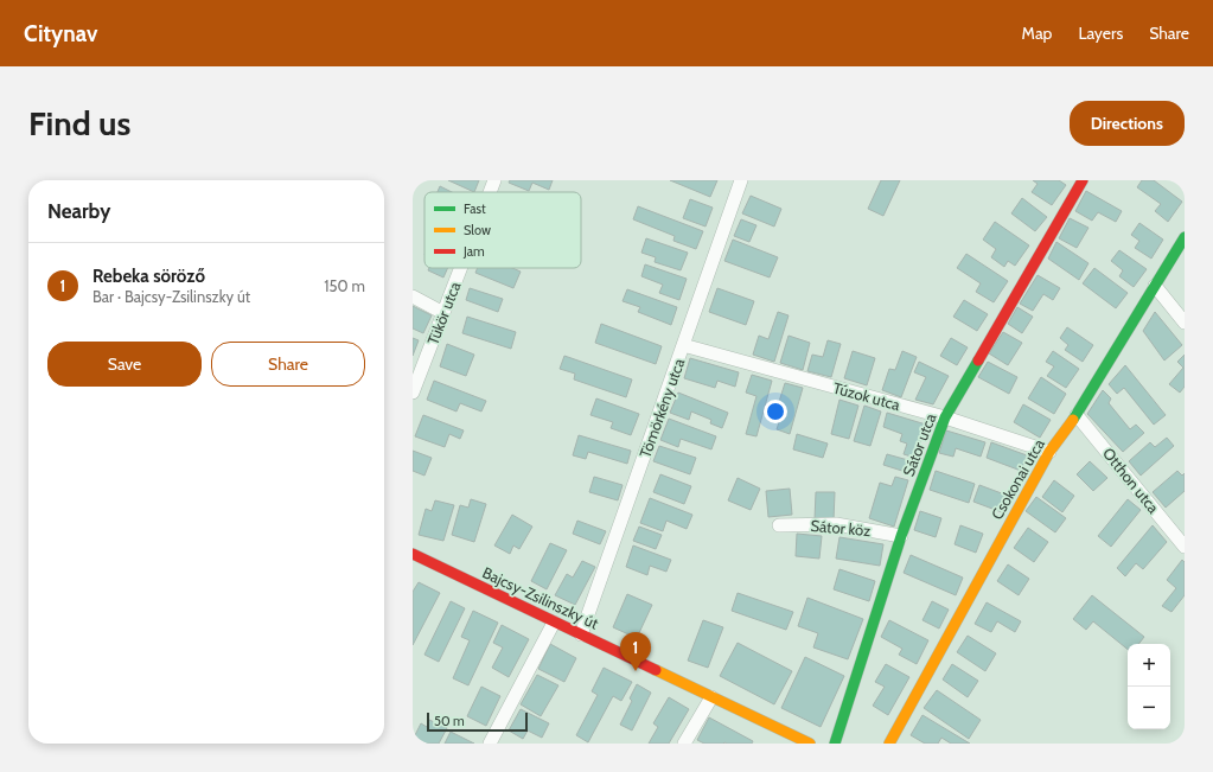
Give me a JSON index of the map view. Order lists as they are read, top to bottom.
{
  "streets": {
    "street": [
      "Tükör utca",
      "Túzok utca",
      "Tömörkény utca",
      "Sátor utca",
      "Csokonai utca",
      "Otthon utca",
      "Sátor köz",
      "Bajcsy-Zsilinszky út"
    ]
  },
  "crossings": [
    ["Túzok utca", "Tömörkény utca"],
    ["Túzok utca", "Sátor utca"],
    ["Túzok utca", "Csokonai utca"],
    ["Tömörkény utca", "Bajcsy-Zsilinszky út"],
    ["Sátor utca", "Sátor köz"],
    ["Csokonai utca", "Otthon utca"]
  ],
  "legend": ["Fast", "Slow", "Jam"],
  "scale_bar": "50 m",
  "page": {
    "header": "Citynav",
    "nav": ["Map", "Layers", "Share"],
    "buttons": [
      "Directions",
      ["Save", "Share"]
    ],
    "title": "Find us",
    "heading": "Nearby",
    "list": [
      {
        "mark": "1",
        "name": "Rebeka söröző",
        "note": "Bar · Bajcsy-Zsilinszky út",
        "value": "150 m"
      }
    ],
    "pins": "1",
    "map_buttons": ["+", "−"],
    "scale": "50 m"
  }
}
